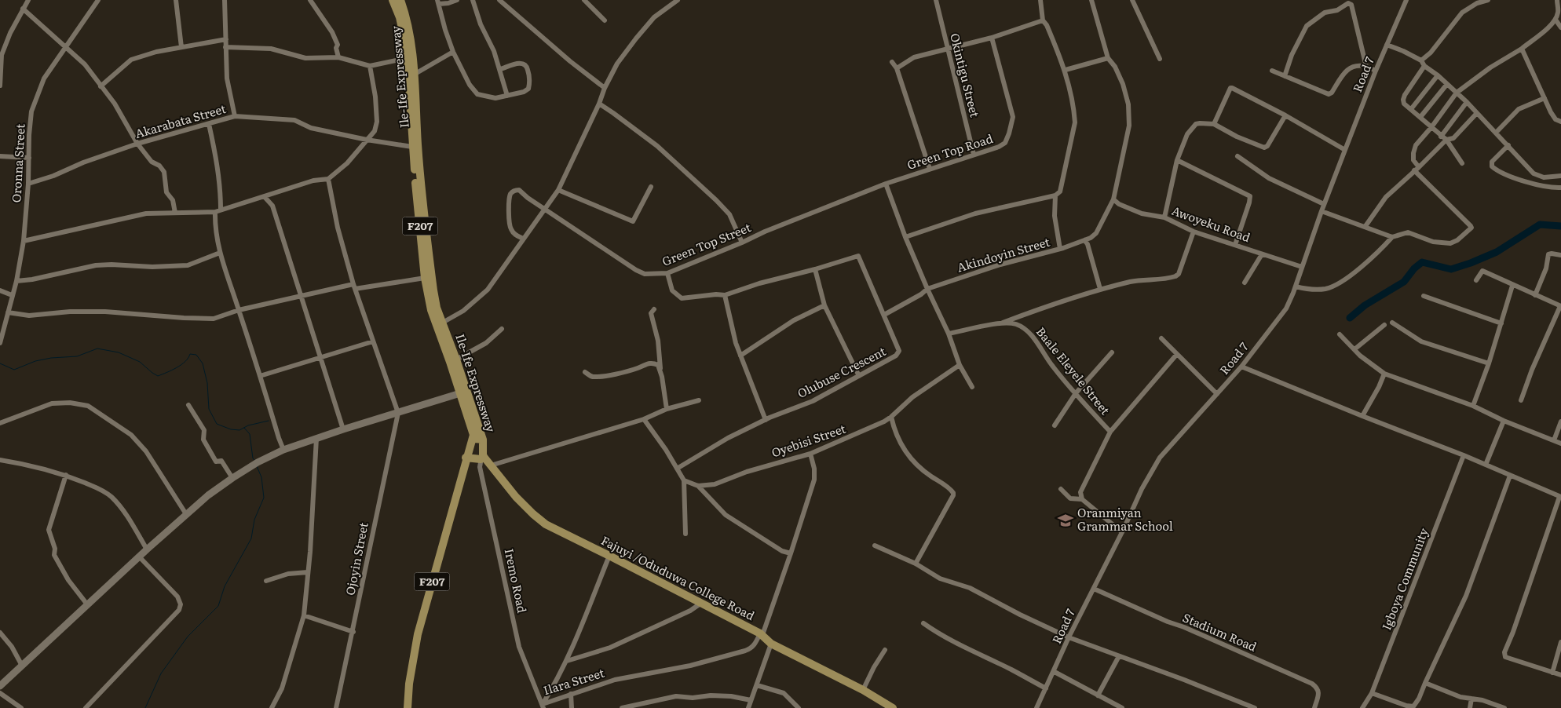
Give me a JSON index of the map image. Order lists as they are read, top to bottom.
{
  "streets": {
    "main road": ["Ile-Ife Expressway", "F207", "Fajuyi /Oduduwa College Road"],
    "street": [
      "Road 7",
      "Okintigu Street",
      "Akarabata Street",
      "Green Top Road",
      "Oronna Street",
      "Awoyeku Road",
      "Green Top Street",
      "Akindoyin Street",
      "Baale Eleyele Street",
      "Olubuse Crescent",
      "Oyebisi Street",
      "Ojoyin Street",
      "Igboya Community",
      "Iremo Road",
      "Stadium Road",
      "Ilara Street"
    ]
  },
  "crossings": [
    ["Road 7", "Awoyeku Road"],
    ["Road 7", "Stadium Road"],
    ["Okintigu Street", "Green Top Road"],
    ["Ile-Ife Expressway", "Akarabata Street"],
    ["Ile-Ife Expressway", "F207"],
    ["Akarabata Street", "Oronna Street"],
    ["Green Top Road", "Green Top Street"],
    ["Awoyeku Road", "Akindoyin Street"],
    ["Green Top Street", "Olubuse Crescent"],
    ["Akindoyin Street", "Olubuse Crescent"],
    ["Oyebisi Street", "Ilara Street"],
    ["Fajuyi /Oduduwa College Road", "Iremo Road"],
    ["Fajuyi /Oduduwa College Road", "Ilara Street"],
    ["Iremo Road", "Ilara Street"]
  ],
  "places": {
    "school or university": ["Oranmiyan Grammar School"]
  }
}
